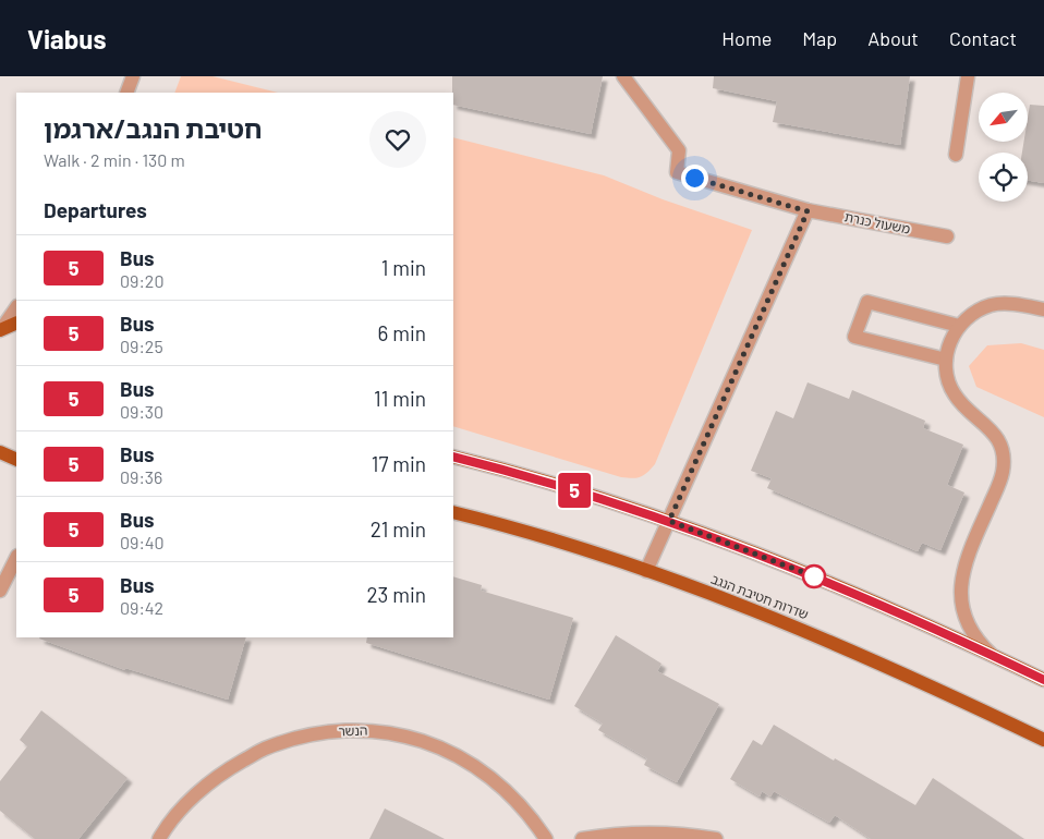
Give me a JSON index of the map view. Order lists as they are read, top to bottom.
{
  "streets": {
    "main road": ["שדרות חטיבת הנגב"],
    "street": ["משעול כנרת", "הנשר"]
  },
  "lines": ["bus line 5"],
  "north": "bottom left",
  "page": {
    "header": "Viabus",
    "nav": [
      "Home",
      "Map",
      "About",
      "Contact"
    ],
    "on_map": "5",
    "heading": [
      ["חטיבת הנגב/ארגמן", "Walk · 2 min · 130 m"],
      "Departures"
    ],
    "list": [
      {
        "mark": "5",
        "name": "Bus",
        "note": "09:20",
        "value": "1 min"
      },
      {
        "mark": "5",
        "name": "Bus",
        "note": "09:25",
        "value": "6 min"
      },
      {
        "mark": "5",
        "name": "Bus",
        "note": "09:30",
        "value": "11 min"
      },
      {
        "mark": "5",
        "name": "Bus",
        "note": "09:36",
        "value": "17 min"
      },
      {
        "mark": "5",
        "name": "Bus",
        "note": "09:40",
        "value": "21 min"
      },
      {
        "mark": "5",
        "name": "Bus",
        "note": "09:42",
        "value": "23 min"
      }
    ]
  }
}
